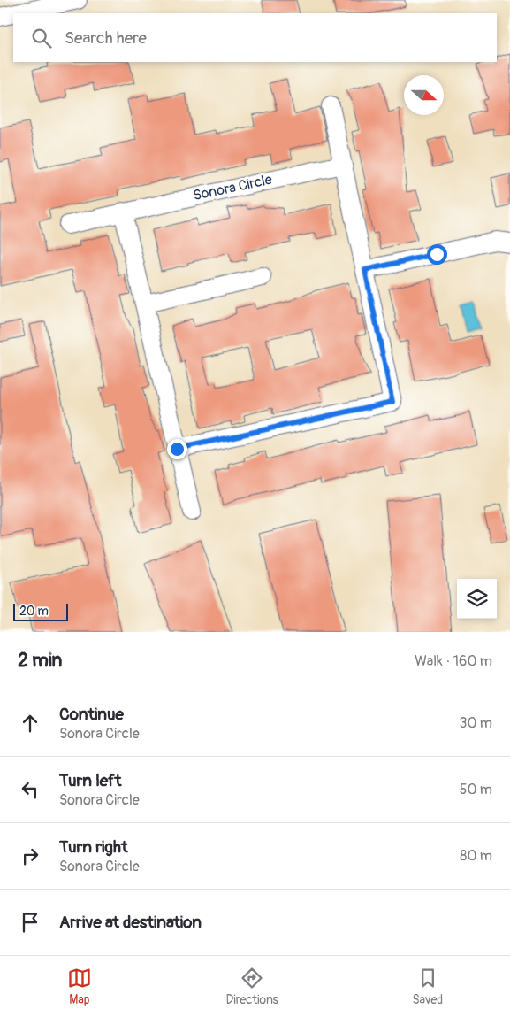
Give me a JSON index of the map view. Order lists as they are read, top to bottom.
{
  "streets": {
    "street": ["Sonora Circle"]
  },
  "scale_bar": "20 m",
  "north": "right",
  "page": {
    "search": "Search here",
    "scale": "20 m",
    "heading": ["2 min", "Walk · 160 m"],
    "list": [
      ["Continue", "Sonora Circle", "30 m"],
      ["Turn left", "Sonora Circle", "50 m"],
      ["Turn right", "Sonora Circle", "80 m"],
      "Arrive at destination"
    ],
    "nav": ["Map", "Directions", "Saved"]
  }
}
